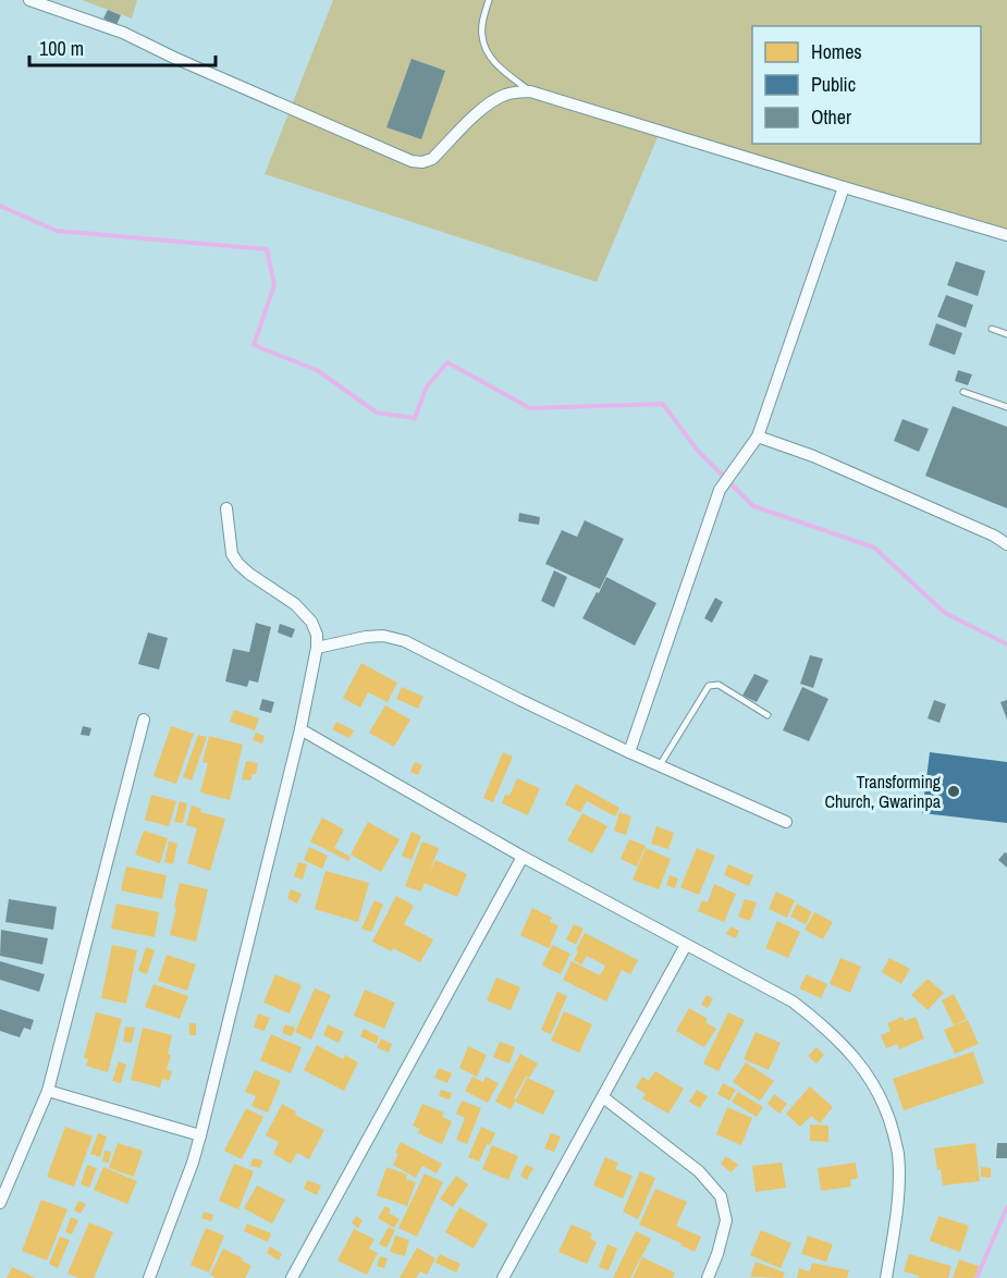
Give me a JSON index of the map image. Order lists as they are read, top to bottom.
{
  "places": ["Transforming Church, Gwarinpa"],
  "legend": ["Homes", "Public", "Other"],
  "scale_bar": "100 m"
}
